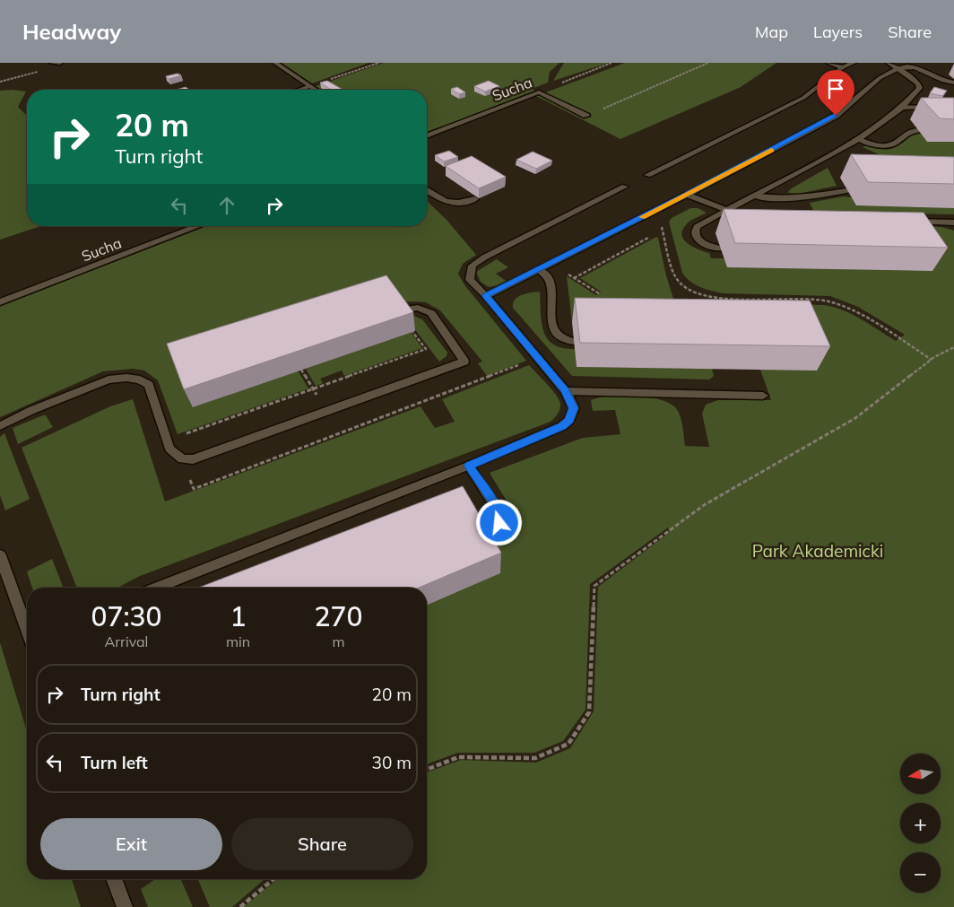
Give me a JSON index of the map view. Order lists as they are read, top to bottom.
{
  "streets": {
    "street": ["Sucha"]
  },
  "parks": ["Park Akademicki"],
  "north": "left",
  "page": {
    "header": "Headway",
    "nav": ["Map", "Layers", "Share"],
    "turn": ["20 m", "Turn right"],
    "eta": [
      "07:30",
      "Arrival",
      "1",
      "min",
      "270",
      "m"
    ],
    "list": [
      {
        "name": "Turn right",
        "value": "20 m"
      },
      {
        "name": "Turn left",
        "value": "30 m"
      }
    ],
    "map_buttons": ["+", "−"],
    "buttons": ["Exit", "Share"]
  }
}
